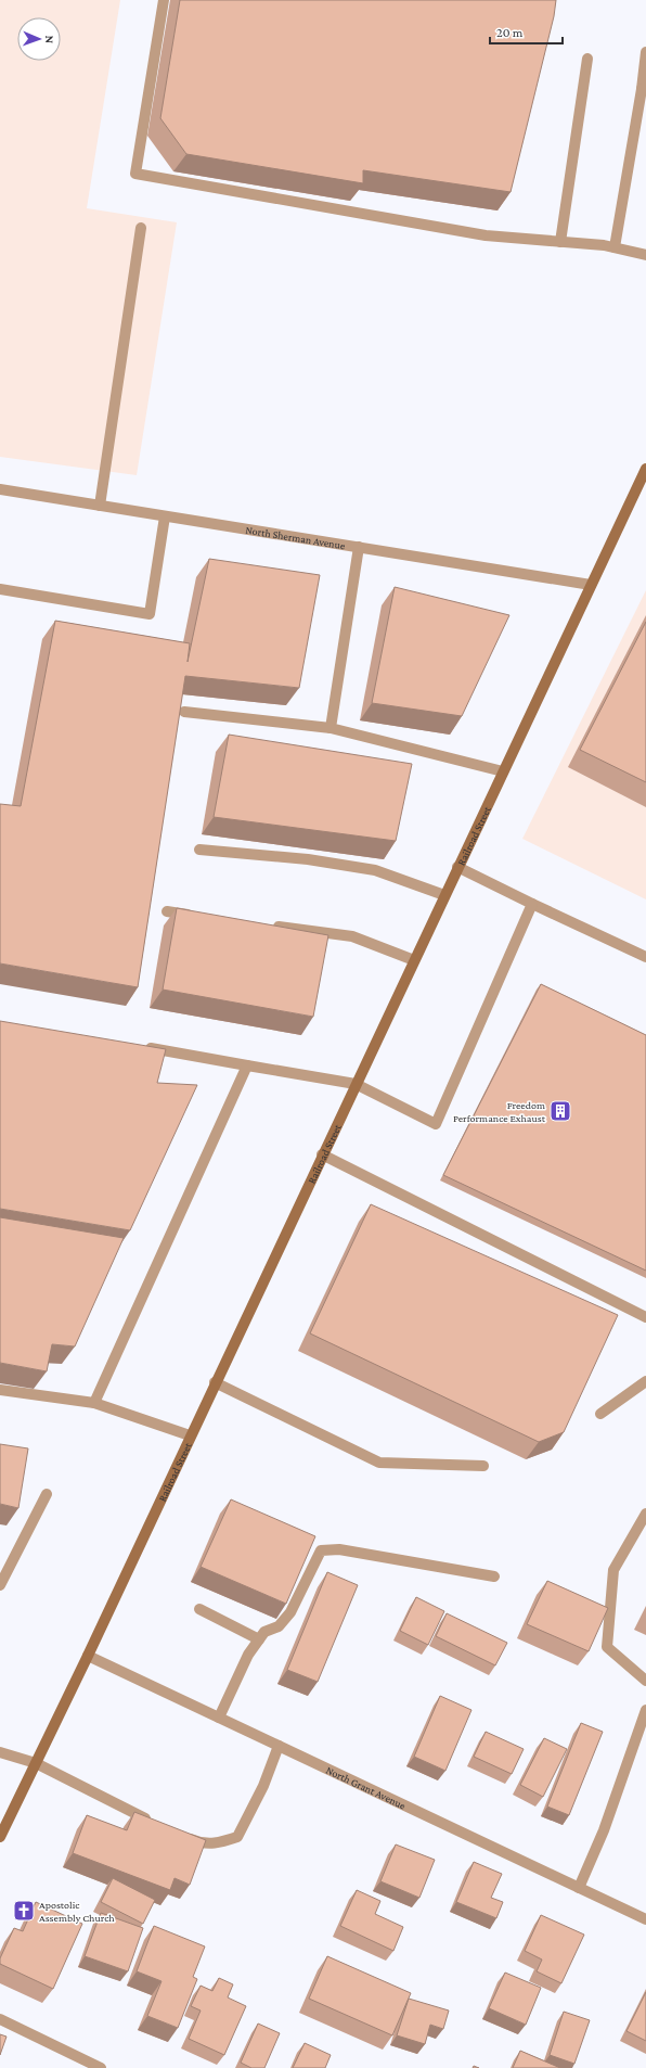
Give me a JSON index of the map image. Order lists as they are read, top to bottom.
{
  "streets": {
    "main road": ["Railroad Street"],
    "street": ["North Sherman Avenue", "North Grant Avenue"]
  },
  "crossings": [
    ["North Sherman Avenue", "Railroad Street"],
    ["Railroad Street", "North Grant Avenue"]
  ],
  "places": {
    "building": ["Freedom Performance Exhaust"],
    "church": ["Apostolic Assembly Church"]
  },
  "scale_bar": "20 m",
  "north": "right"
}
